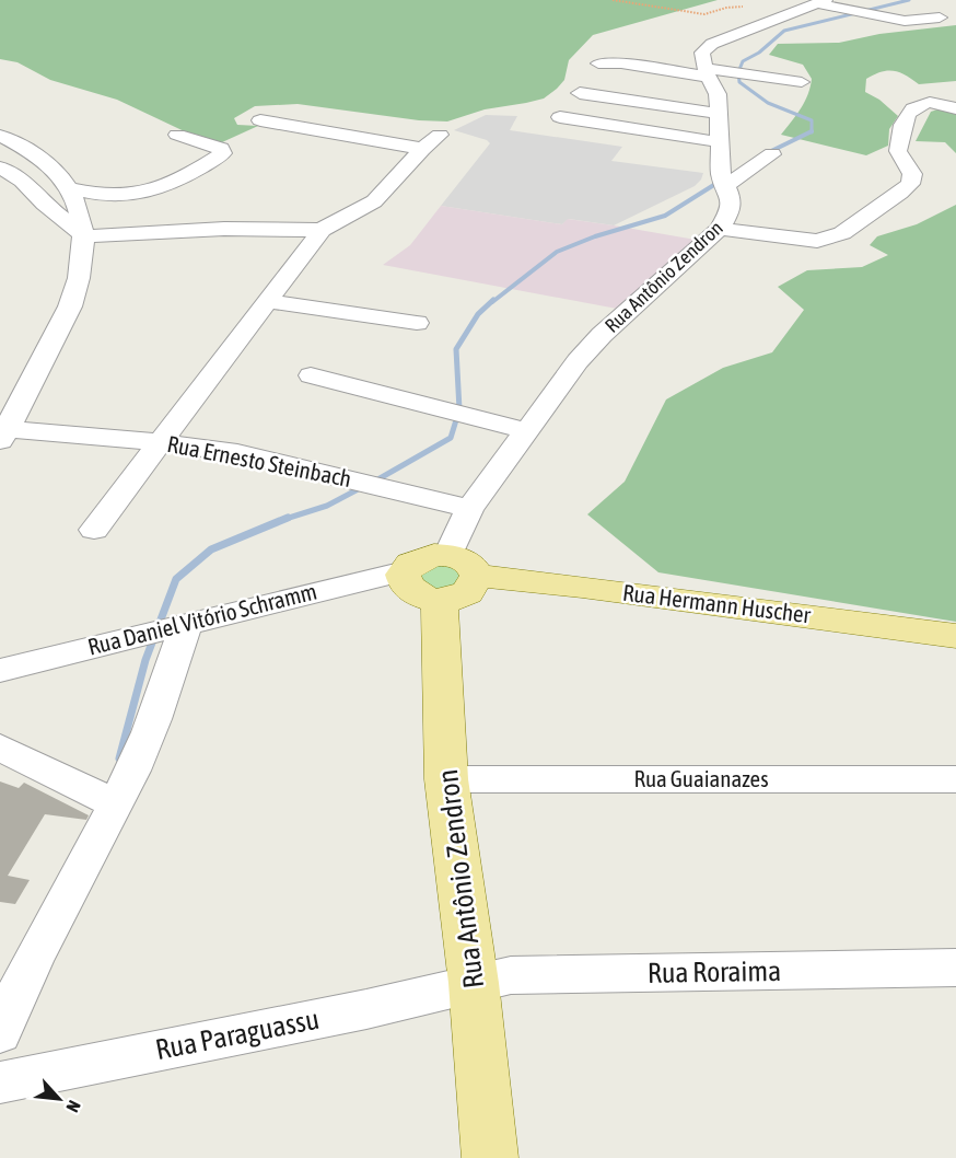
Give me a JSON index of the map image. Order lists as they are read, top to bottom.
{
  "streets": {
    "main road": ["Rua Antônio Zendron", "Rua Hermann Huscher"],
    "street": [
      "Rua Ernesto Steinbach",
      "Rua Daniel Vitório Schramm",
      "Rua Guaianazes",
      "Rua Roraima",
      "Rua Paraguassu"
    ]
  },
  "crossings": [
    ["Rua Antônio Zendron", "Rua Ernesto Steinbach"],
    ["Rua Antônio Zendron", "Rua Hermann Huscher"],
    ["Rua Antônio Zendron", "Rua Guaianazes"],
    ["Rua Antônio Zendron", "Rua Roraima"],
    ["Rua Antônio Zendron", "Rua Paraguassu"],
    ["Rua Hermann Huscher", "Rua Daniel Vitório Schramm"],
    ["Rua Roraima", "Rua Paraguassu"]
  ],
  "north": "bottom right"
}
